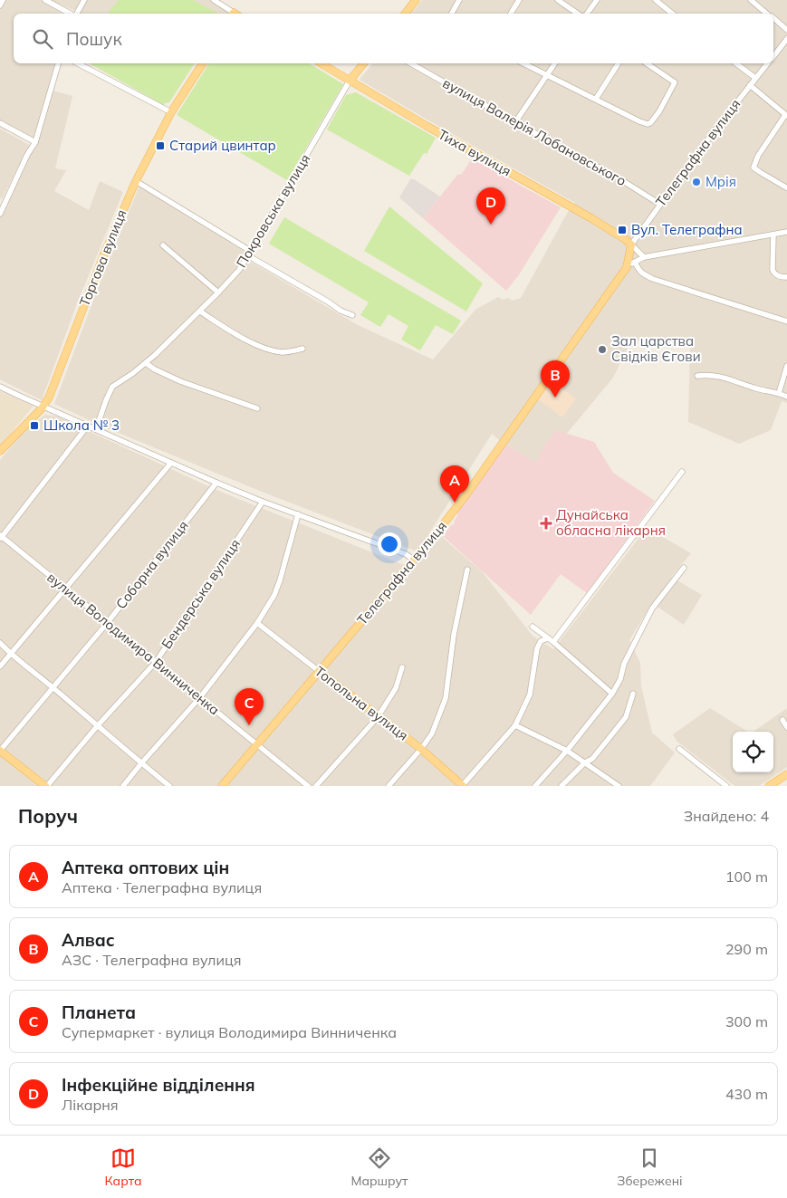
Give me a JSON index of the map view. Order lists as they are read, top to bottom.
{
  "streets": {
    "main road": [
      "Тиха вулиця",
      "Телеграфна вулиця",
      "Торгова вулиця",
      "Топольна вулиця"
    ],
    "street": [
      "вулиця Валерія Лобановського",
      "Покровська вулиця",
      "Соборна вулиця",
      "Бендерська вулиця",
      "вулиця Володимира Винниченка"
    ]
  },
  "crossings": [
    ["вулиця Валерія Лобановського", "Телеграфна вулиця"],
    ["Тиха вулиця", "Телеграфна вулиця"],
    ["Тиха вулиця", "Покровська вулиця"],
    ["Телеграфна вулиця", "вулиця Володимира Винниченка"],
    ["Телеграфна вулиця", "Топольна вулиця"],
    ["Соборна вулиця", "вулиця Володимира Винниченка"],
    ["Бендерська вулиця", "вулиця Володимира Винниченка"]
  ],
  "places": {
    "transit": ["Старий цвинтар", "Вул. Телеграфна", "Школа № 3"],
    "other": ["Мрія", "Зал царства Свідків Єгови"],
    "health": ["Дунайська обласна лікарня"]
  },
  "page": {
    "search": "Пошук",
    "pins": [
      "D",
      "B",
      "A",
      "C"
    ],
    "heading": ["Поруч", "Знайдено: 4"],
    "list": [
      {
        "mark": "A",
        "name": "Аптека оптових цін",
        "note": "Аптека · Телеграфна вулиця",
        "value": "100 m"
      },
      {
        "mark": "B",
        "name": "Алвас",
        "note": "АЗС · Телеграфна вулиця",
        "value": "290 m"
      },
      {
        "mark": "C",
        "name": "Планета",
        "note": "Супермаркет · вулиця Володимира Винниченка",
        "value": "300 m"
      },
      {
        "mark": "D",
        "name": "Інфекційне відділення",
        "note": "Лікарня",
        "value": "430 m"
      }
    ],
    "nav": ["Карта", "Маршрут", "Збережені"]
  }
}
